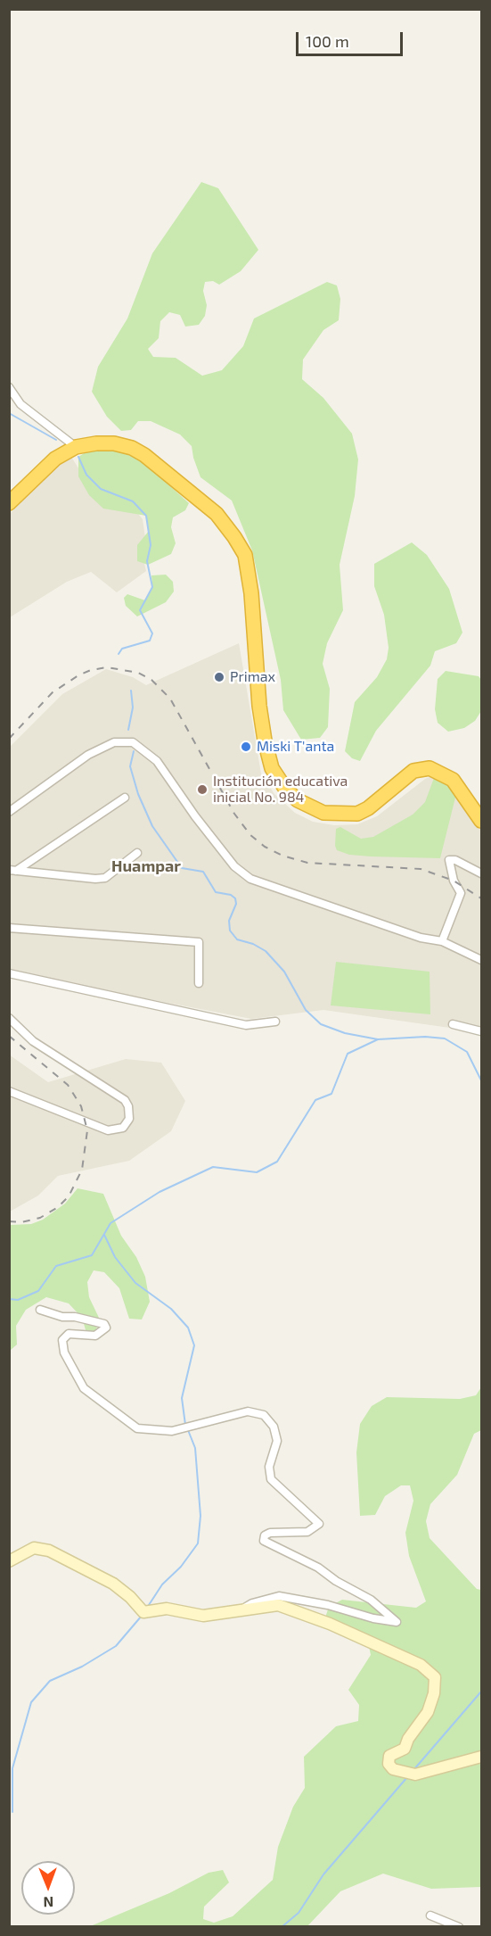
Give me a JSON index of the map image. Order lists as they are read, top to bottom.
{
  "districts": ["Huampar"],
  "places": ["Primax", "Miski T'anta", "Institución educativa inicial No. 984"],
  "scale_bar": "100 m",
  "north": "bottom"
}
